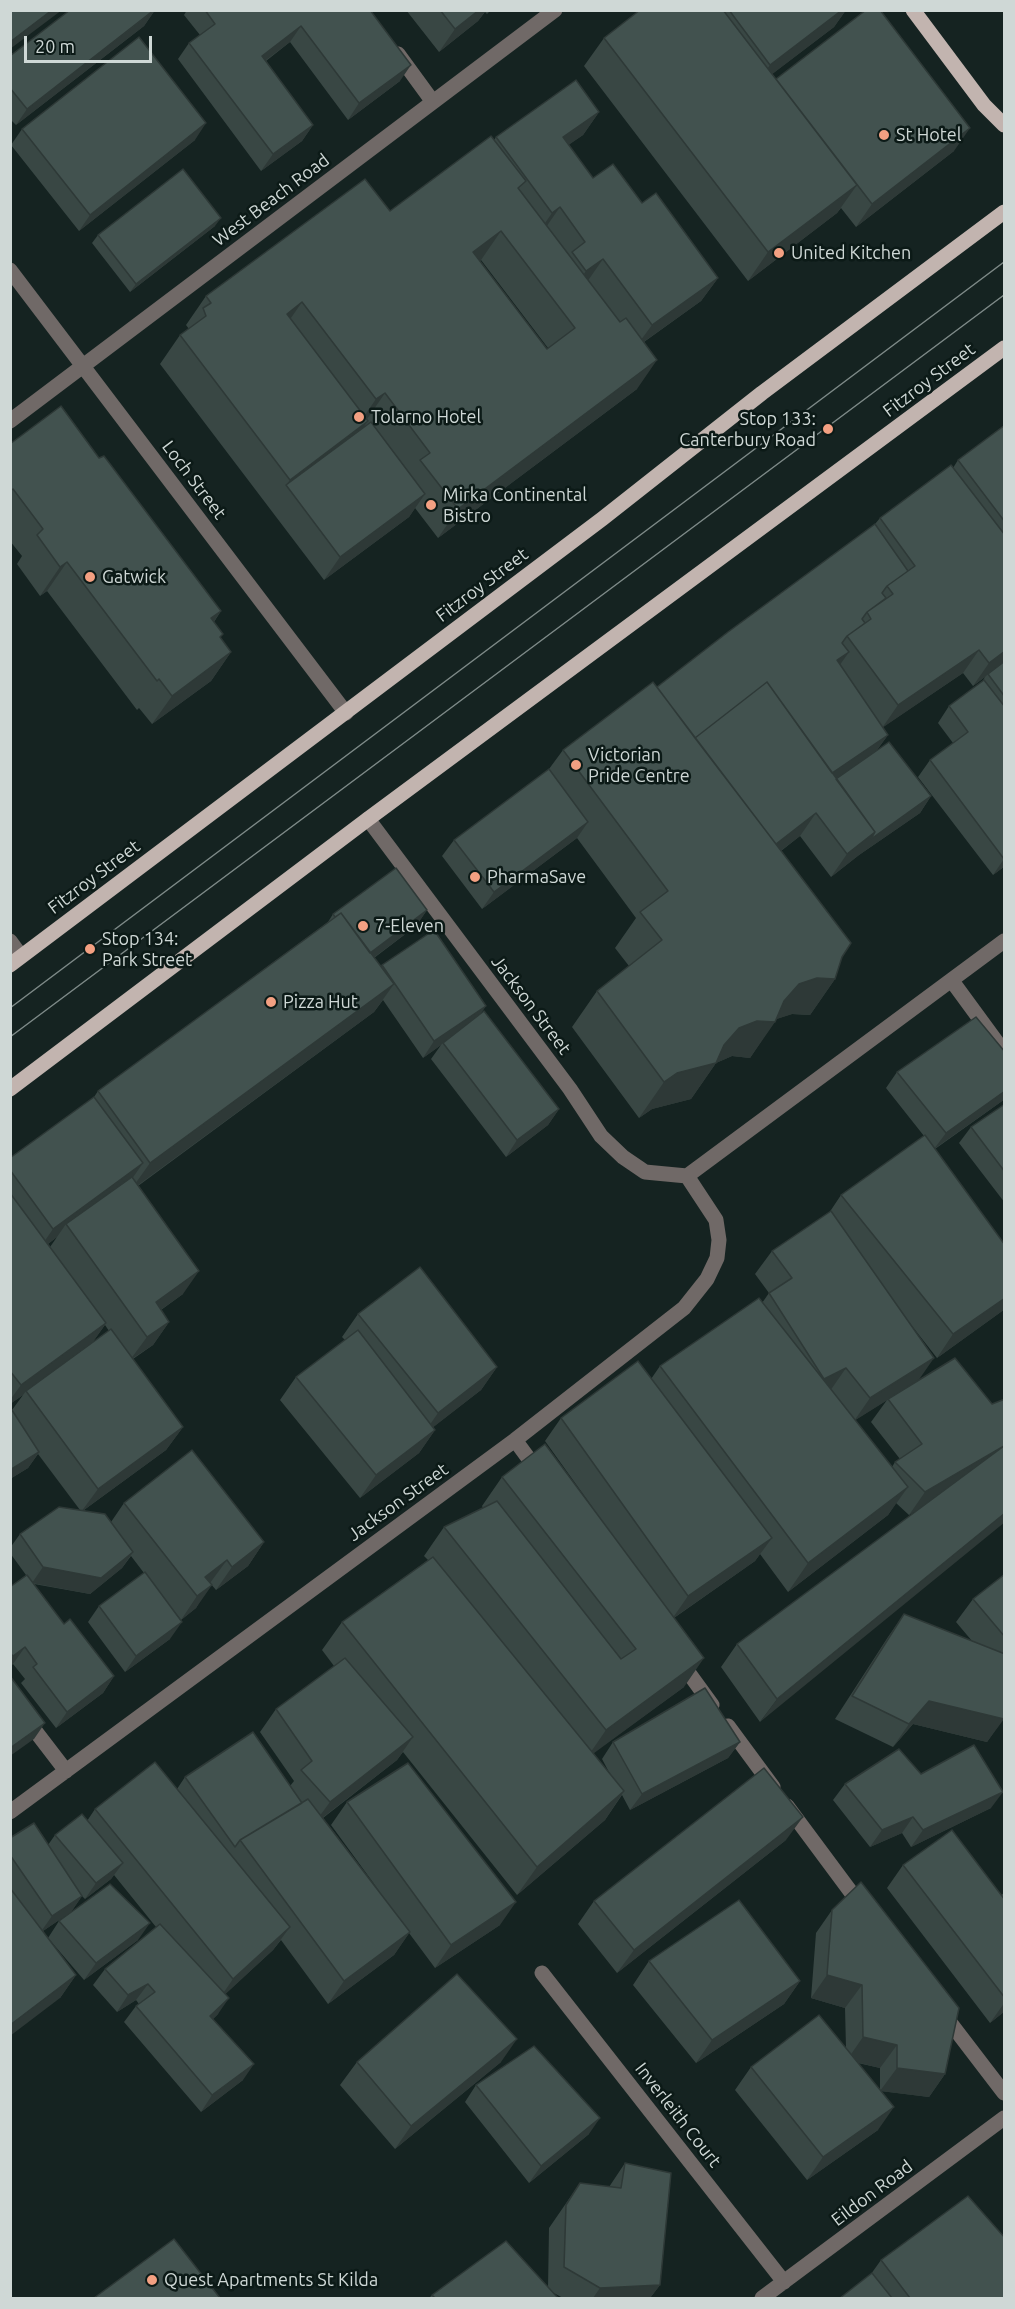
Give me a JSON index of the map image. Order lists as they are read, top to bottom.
{
  "streets": {
    "main road": ["Fitzroy Street"],
    "street": [
      "West Beach Road",
      "Loch Street",
      "Jackson Street",
      "Inverleith Court",
      "Eildon Road"
    ]
  },
  "crossings": [
    ["West Beach Road", "Loch Street"],
    ["Fitzroy Street", "Loch Street"],
    ["Fitzroy Street", "Jackson Street"],
    ["Inverleith Court", "Eildon Road"]
  ],
  "places": [
    "St Hotel",
    "United Kitchen",
    "Tolarno Hotel",
    "Stop 133: Canterbury Road",
    "Mirka Continental Bistro",
    "Gatwick",
    "Victorian Pride Centre",
    "PharmaSave",
    "7-Eleven",
    "Stop 134: Park Street",
    "Pizza Hut",
    "Quest Apartments St Kilda"
  ],
  "scale_bar": "20 m"
}
